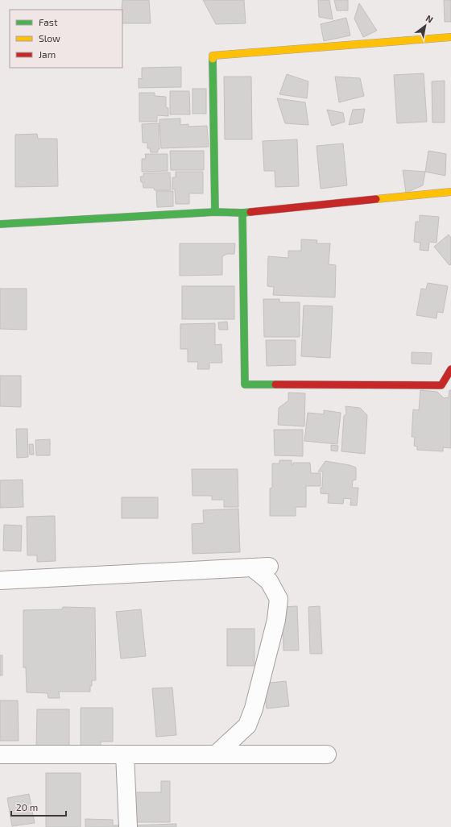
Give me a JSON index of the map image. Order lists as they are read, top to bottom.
{
  "legend": ["Fast", "Slow", "Jam"],
  "scale_bar": "20 m",
  "north": "top right"
}
